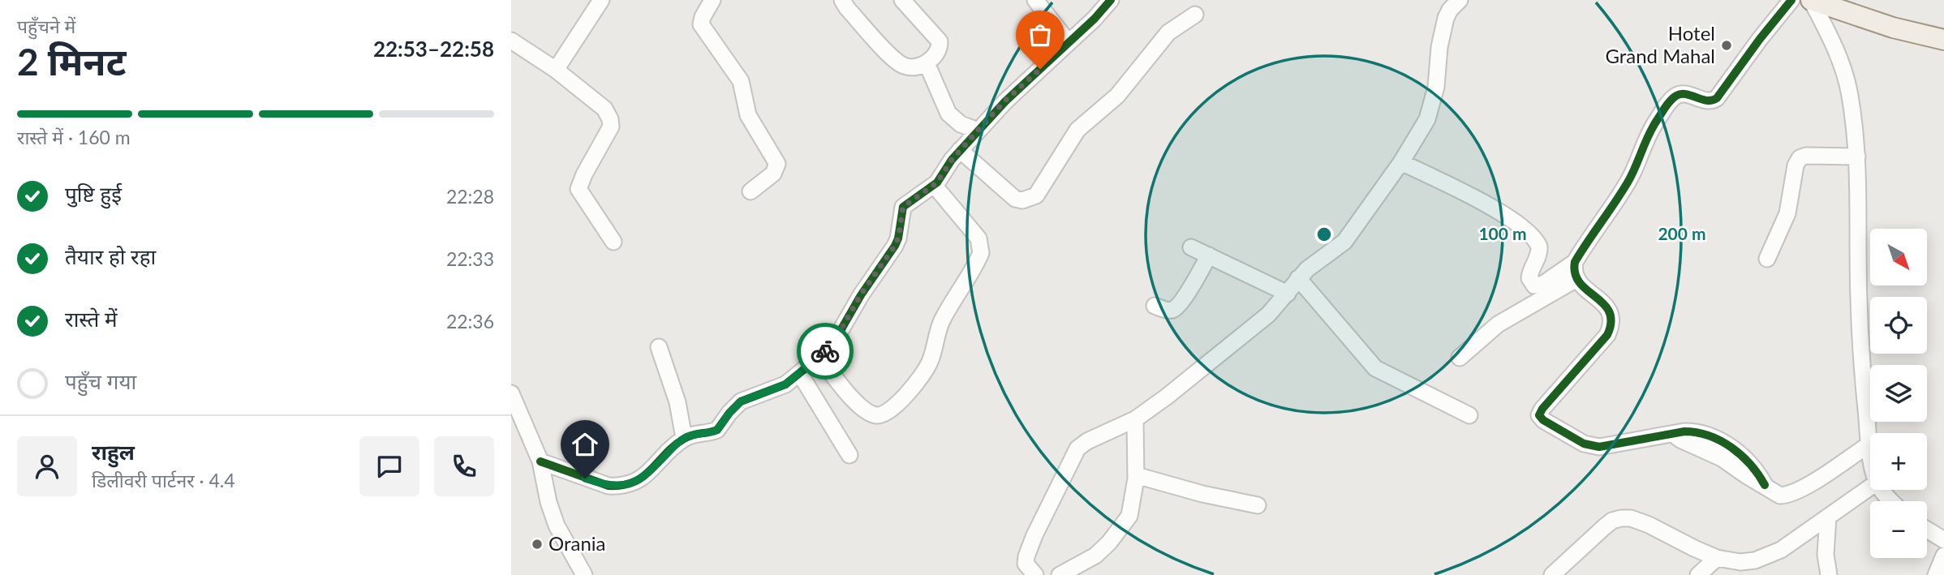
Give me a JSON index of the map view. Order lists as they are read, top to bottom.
{
  "places": ["Hotel Grand Mahal", "Orania"],
  "north": "bottom right",
  "page": {
    "heading": ["2 मिनट", "पहुँचने में", "22:53–22:58"],
    "panel": ["राहुल", "डिलीवरी पार्टनर · 4.4"],
    "bar": "रास्ते में · 160 m",
    "list": [
      ["पुष्टि हुई", "22:28"],
      ["तैयार हो रहा", "22:33"],
      ["रास्ते में", "22:36"],
      "पहुँच गया"
    ],
    "map_buttons": ["+", "−"]
  },
  "rings": ["100 m", "200 m"]
}
